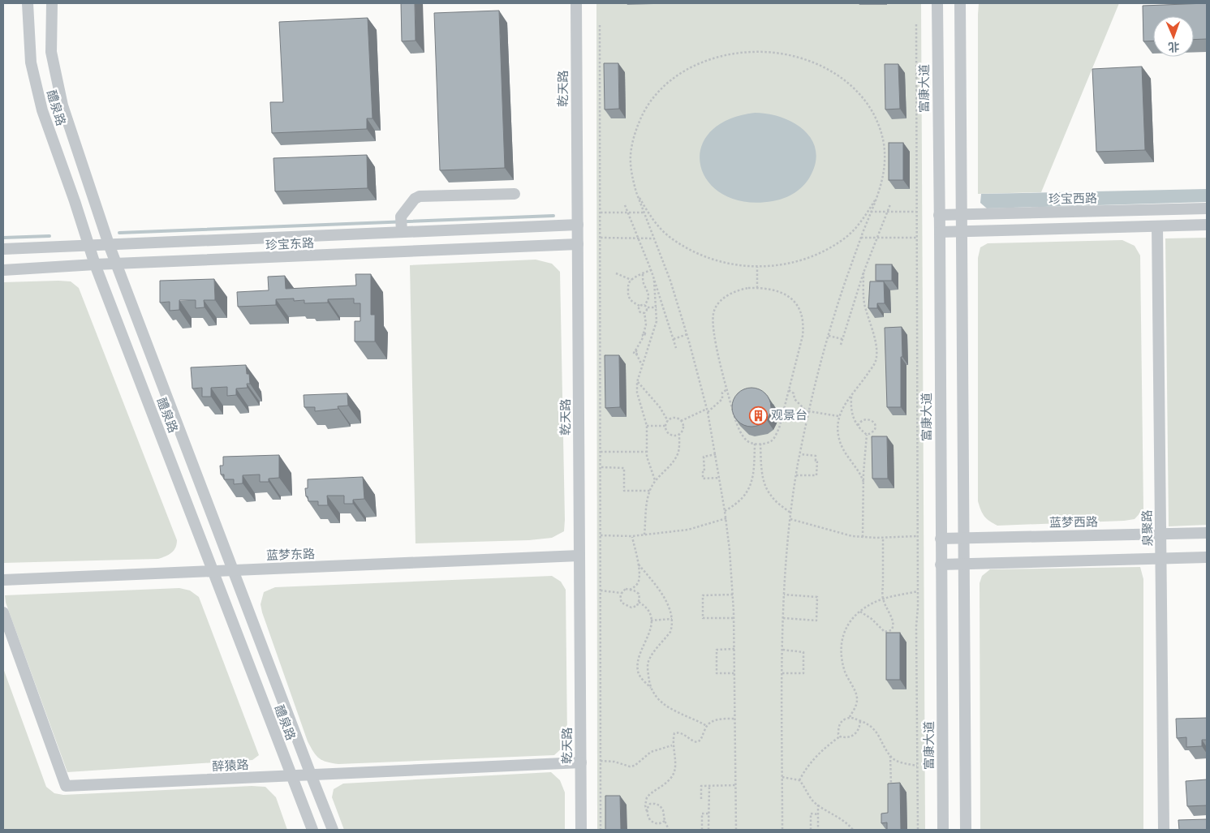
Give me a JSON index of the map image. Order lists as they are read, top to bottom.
{
  "streets": {
    "street": [
      "乾天路",
      "富康大道",
      "醴泉路",
      "珍宝西路",
      "珍宝东路",
      "蓝梦西路",
      "泉聚路",
      "蓝梦东路",
      "醉猿路"
    ]
  },
  "crossings": [
    ["乾天路", "珍宝东路"],
    ["乾天路", "蓝梦东路"],
    ["乾天路", "醉猿路"],
    ["富康大道", "珍宝西路"],
    ["富康大道", "蓝梦西路"],
    ["醴泉路", "珍宝东路"],
    ["醴泉路", "蓝梦东路"],
    ["醴泉路", "醉猿路"],
    ["蓝梦西路", "泉聚路"]
  ],
  "places": {
    "building": ["观景台"]
  },
  "north": "bottom"
}
